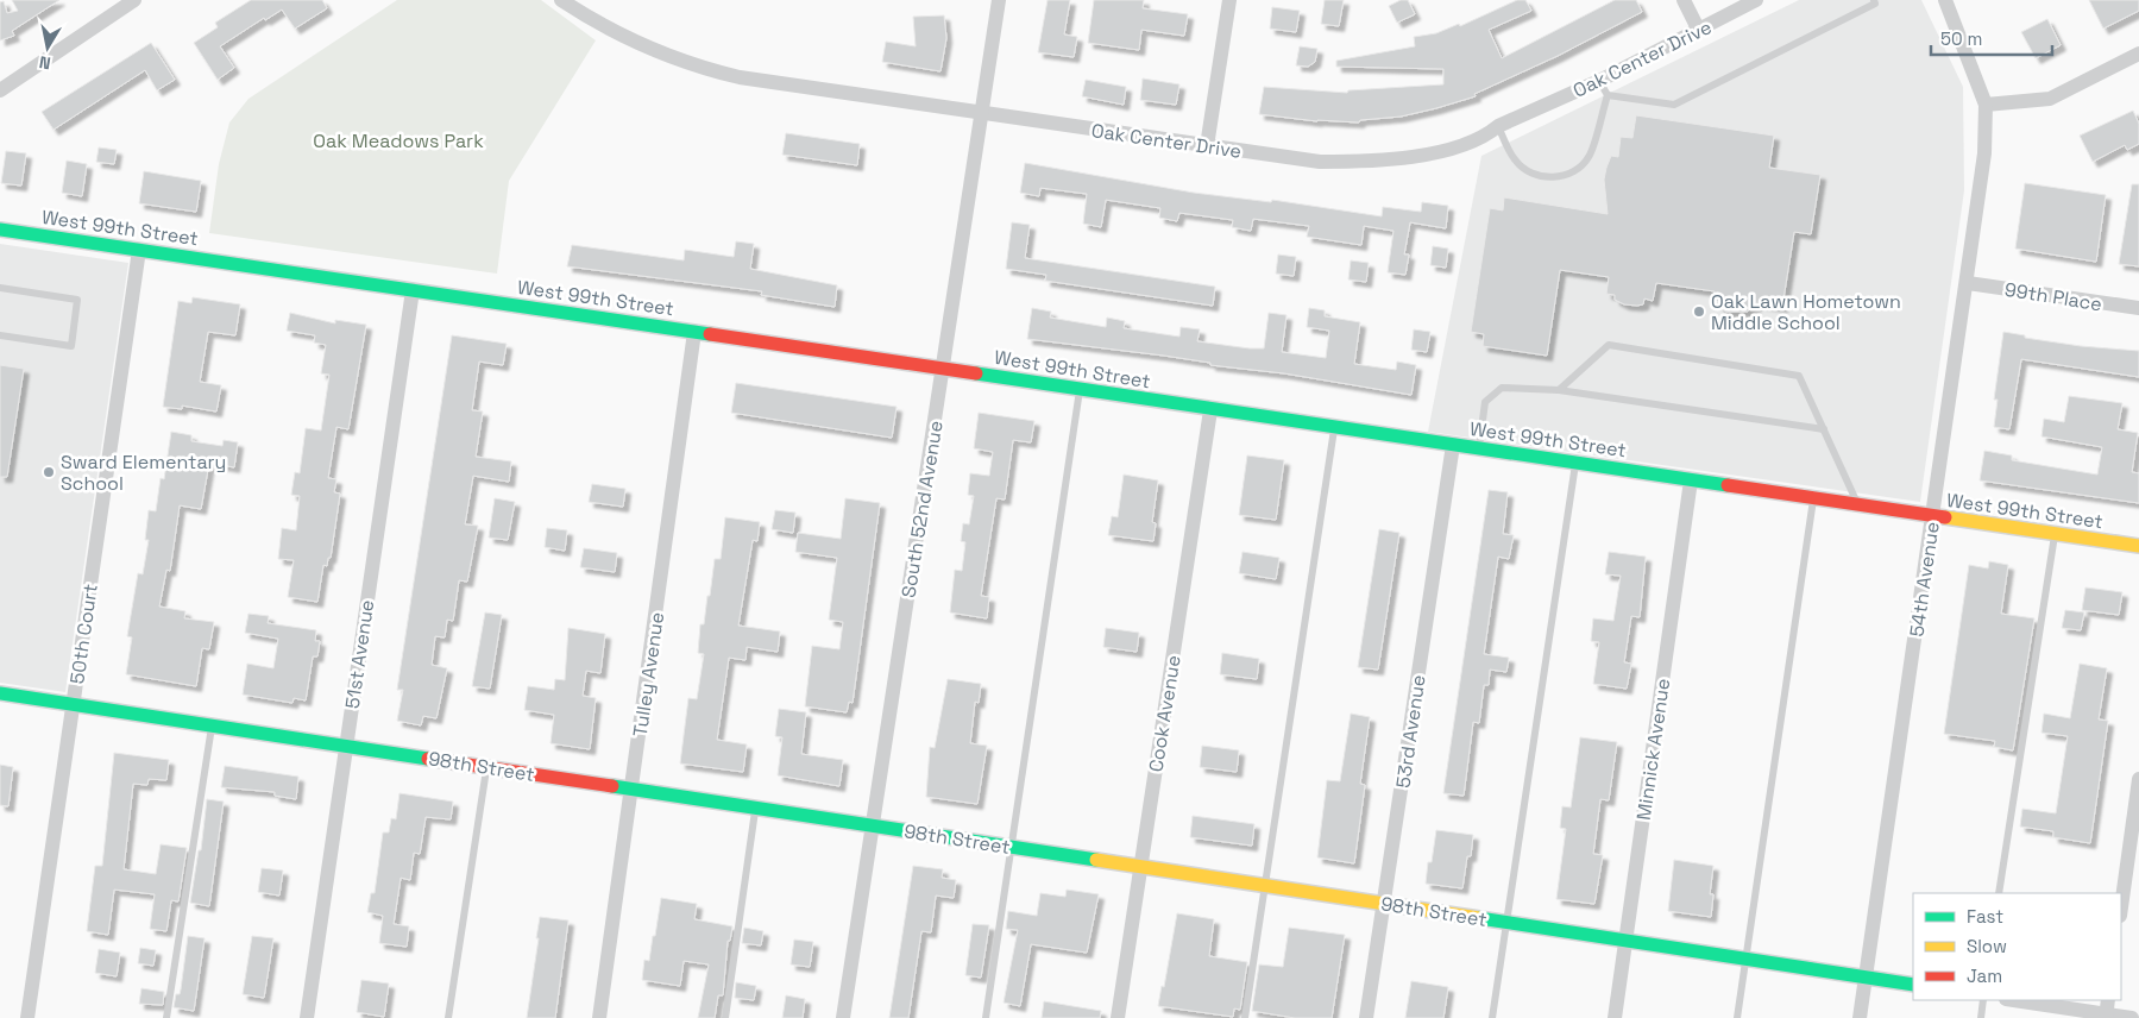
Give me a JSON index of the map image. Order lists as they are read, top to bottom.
{
  "streets": {
    "street": [
      "Oak Center Drive",
      "West 99th Street",
      "99th Place",
      "South 52nd Avenue",
      "54th Avenue",
      "50th Court",
      "51st Avenue",
      "Tulley Avenue",
      "Cook Avenue",
      "53rd Avenue",
      "Minnick Avenue",
      "98th Street"
    ]
  },
  "crossings": [
    ["Oak Center Drive", "South 52nd Avenue"],
    ["West 99th Street", "South 52nd Avenue"],
    ["West 99th Street", "54th Avenue"],
    ["West 99th Street", "50th Court"],
    ["West 99th Street", "51st Avenue"],
    ["West 99th Street", "Tulley Avenue"],
    ["West 99th Street", "Cook Avenue"],
    ["West 99th Street", "53rd Avenue"],
    ["West 99th Street", "Minnick Avenue"],
    ["99th Place", "54th Avenue"],
    ["South 52nd Avenue", "98th Street"],
    ["54th Avenue", "98th Street"],
    ["50th Court", "98th Street"],
    ["51st Avenue", "98th Street"],
    ["Tulley Avenue", "98th Street"],
    ["Cook Avenue", "98th Street"],
    ["53rd Avenue", "98th Street"],
    ["Minnick Avenue", "98th Street"]
  ],
  "parks": ["Oak Meadows Park"],
  "places": ["Oak Lawn Hometown Middle School", "Sward Elementary School"],
  "legend": ["Fast", "Slow", "Jam"],
  "scale_bar": "50 m",
  "north": "bottom"
}
